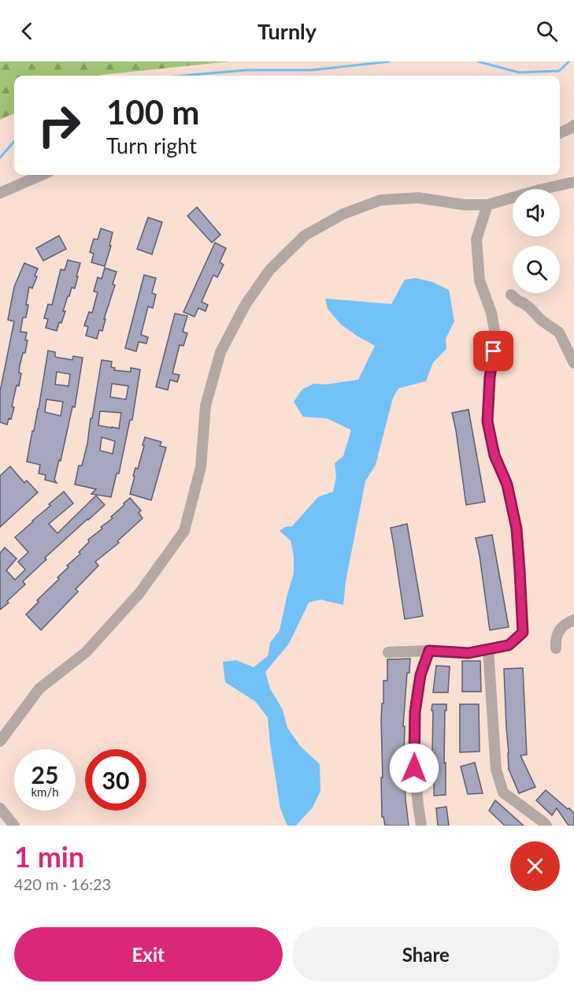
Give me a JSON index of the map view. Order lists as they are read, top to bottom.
{
  "page": {
    "header": "Turnly",
    "turn": ["100 m", "Turn right"],
    "speed": "25 km/h",
    "limit": "30",
    "heading": ["1 min", "420 m · 16:23"],
    "buttons": ["Exit", "Share"]
  }
}
